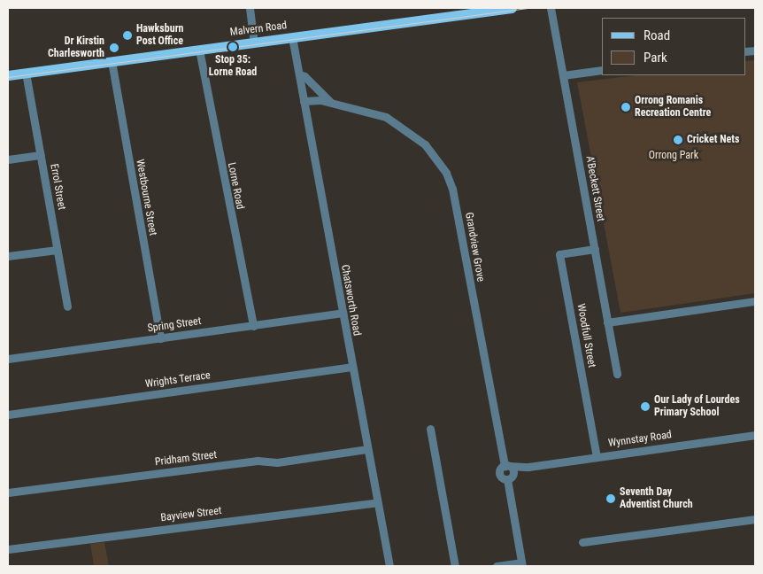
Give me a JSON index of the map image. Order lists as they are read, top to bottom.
{
  "streets": {
    "main road": ["Malvern Road"],
    "street": [
      "Lorne Road",
      "Errol Street",
      "A'Beckett Street",
      "Westbourne Street",
      "Grandview Grove",
      "Chatsworth Road",
      "Spring Street",
      "Woodfull Street",
      "Wrights Terrace",
      "Wynnstay Road",
      "Pridham Street",
      "Bayview Street"
    ]
  },
  "crossings": [
    ["Malvern Road", "Lorne Road"],
    ["Malvern Road", "Errol Street"],
    ["Malvern Road", "Westbourne Street"],
    ["Malvern Road", "Chatsworth Road"],
    ["Lorne Road", "Spring Street"],
    ["A'Beckett Street", "Woodfull Street"],
    ["Westbourne Street", "Spring Street"],
    ["Grandview Grove", "Chatsworth Road"],
    ["Grandview Grove", "Wynnstay Road"],
    ["Chatsworth Road", "Spring Street"],
    ["Chatsworth Road", "Wrights Terrace"],
    ["Chatsworth Road", "Pridham Street"],
    ["Chatsworth Road", "Bayview Street"],
    ["Woodfull Street", "Wynnstay Road"]
  ],
  "parks": ["Orrong Park"],
  "places": [
    "Hawksburn Post Office",
    "Stop 35: Lorne Road",
    "Dr Kirstin Charlesworth",
    "Orrong Romanis Recreation Centre",
    "Cricket Nets",
    "Our Lady of Lourdes Primary School",
    "Seventh Day Adventist Church"
  ],
  "legend": ["Road", "Park"]
}
